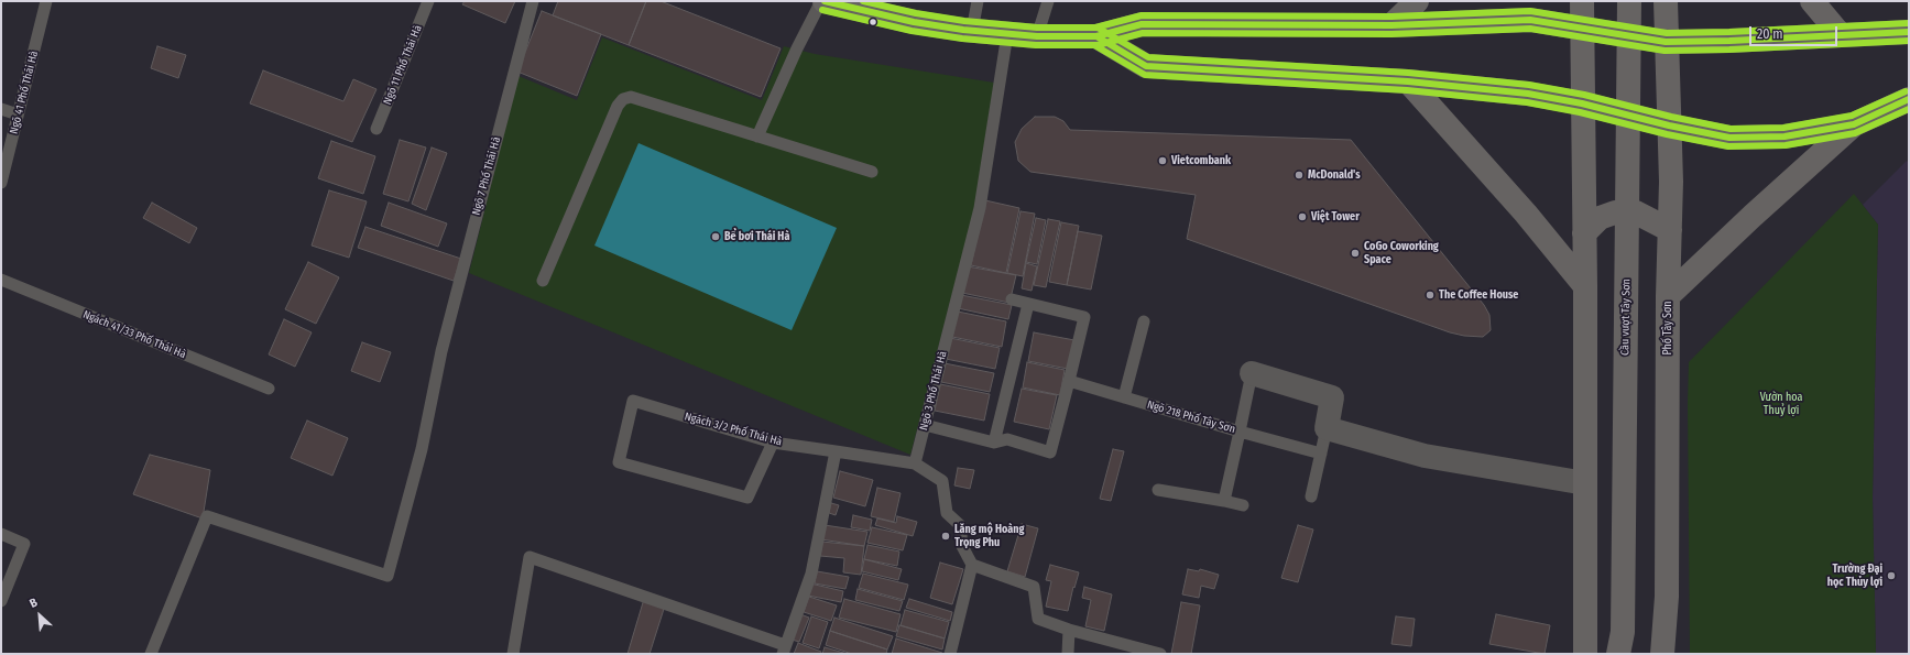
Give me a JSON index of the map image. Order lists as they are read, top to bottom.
{
  "streets": {
    "main road": ["Cầu vượt Tây Sơn", "Phố Tây Sơn"],
    "street": ["Ngõ 218 Phố Tây Sơn"],
    "lane": [
      "Ngõ 11 Phố Thái Hà",
      "Ngõ 41 Phố Thái Hà",
      "Ngõ 7 Phố Thái Hà",
      "Ngách 41/33 Phố Thái Hà",
      "Ngõ 3 Phố Thái Hà",
      "Ngách 3/2 Phố Thái Hà"
    ]
  },
  "parks": ["Vườn hoa Thuỷ lợi"],
  "places": [
    "Vietcombank",
    "McDonald's",
    "Việt Tower",
    "Bể bơi Thái Hà",
    "CoGo Coworking Space",
    "The Coffee House",
    "Lăng mộ Hoàng Trọng Phu",
    "Trường Đại học Thủy lợi"
  ],
  "scale_bar": "20 m",
  "north": "top left"
}
